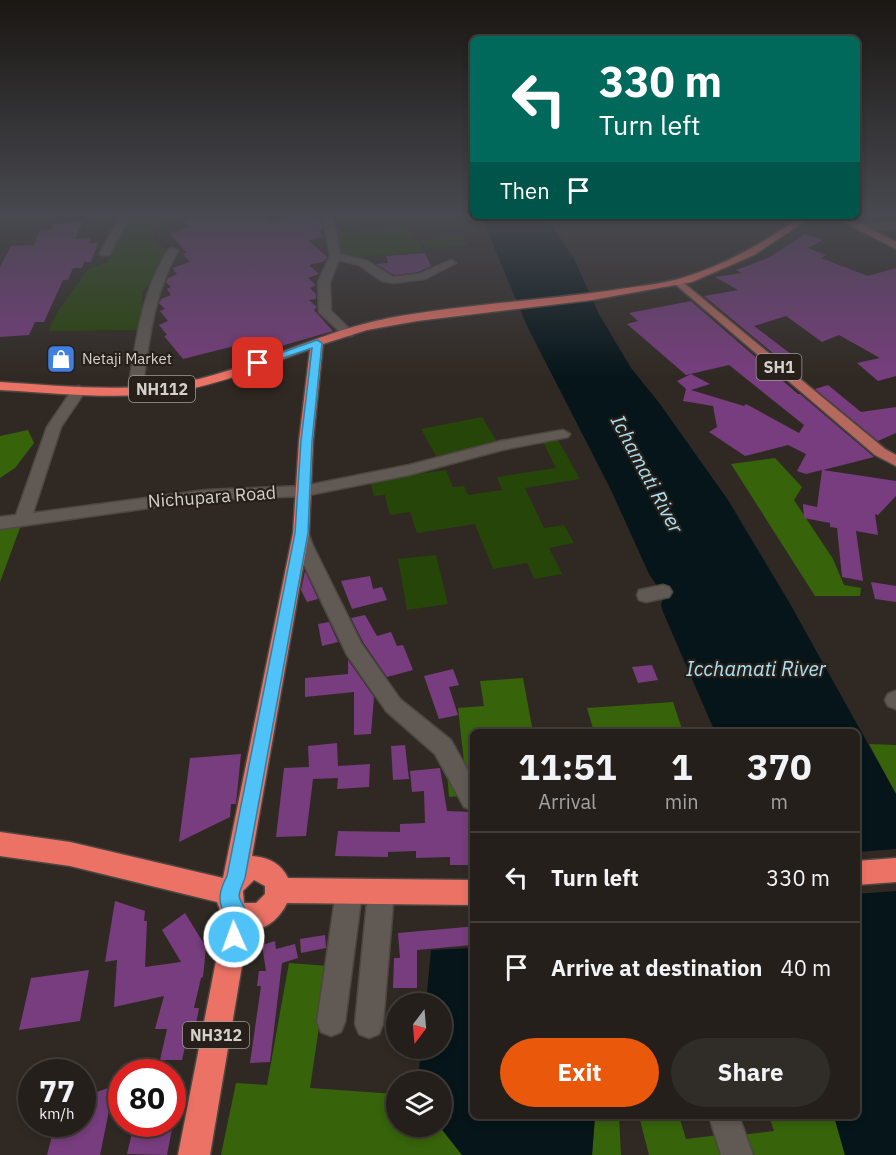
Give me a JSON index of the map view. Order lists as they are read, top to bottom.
{
  "streets": {
    "highway": ["NH112", "NH312"],
    "main road": ["SH1"],
    "street": ["Nichupara Road"]
  },
  "crossings": [
    ["SH1", "NH112"],
    ["NH112", "NH312"],
    ["Nichupara Road", "NH312"]
  ],
  "water": ["Ichamati River", "Icchamati River"],
  "places": {
    "shop": ["Netaji Market"]
  },
  "north": "bottom",
  "page": {
    "turn": ["330 m", "Turn left"],
    "then": "Then",
    "eta": [
      "11:51",
      "Arrival",
      "1",
      "min",
      "370",
      "m"
    ],
    "list": [
      {
        "name": "Turn left",
        "value": "330 m"
      },
      {
        "name": "Arrive at destination",
        "value": "40 m"
      }
    ],
    "buttons": ["Exit", "Share"],
    "speed": "77 km/h",
    "limit": "80"
  }
}
